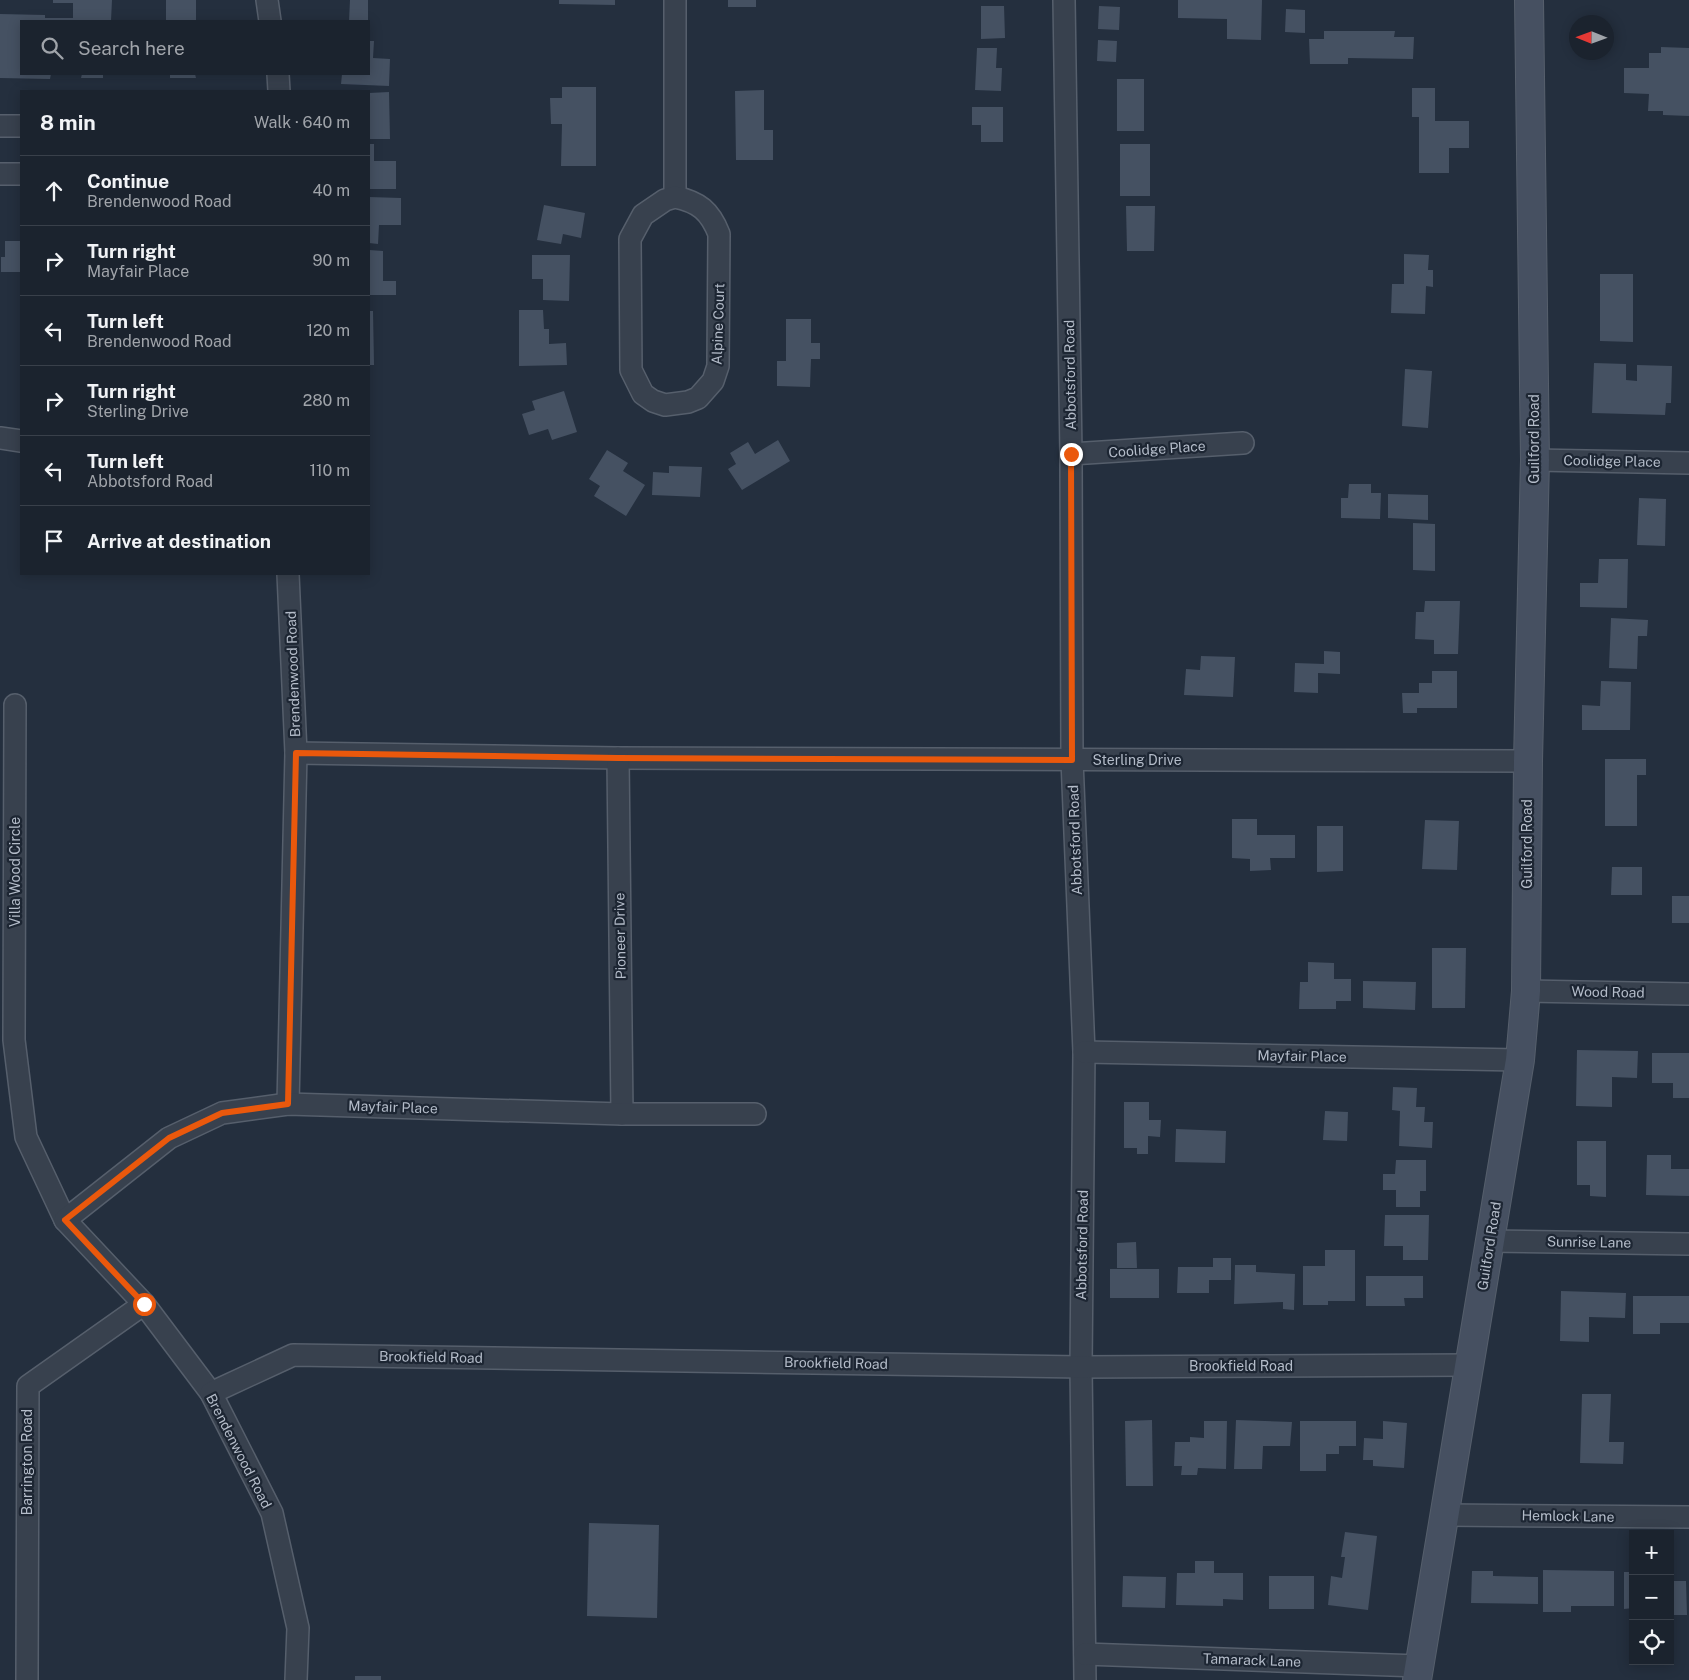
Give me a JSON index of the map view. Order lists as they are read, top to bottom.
{
  "streets": {
    "street": [
      "Alpine Court",
      "Abbotsford Road",
      "Guilford Road",
      "Coolidge Place",
      "Brendenwood Road",
      "Sterling Drive",
      "Villa Wood Circle",
      "Pioneer Drive",
      "Wood Road",
      "Mayfair Place",
      "Sunrise Lane",
      "Brookfield Road",
      "Barrington Road",
      "Hemlock Lane",
      "Tamarack Lane"
    ]
  },
  "crossings": [
    ["Abbotsford Road", "Coolidge Place"],
    ["Abbotsford Road", "Sterling Drive"],
    ["Abbotsford Road", "Mayfair Place"],
    ["Abbotsford Road", "Brookfield Road"],
    ["Abbotsford Road", "Tamarack Lane"],
    ["Guilford Road", "Coolidge Place"],
    ["Guilford Road", "Sterling Drive"],
    ["Guilford Road", "Wood Road"],
    ["Guilford Road", "Mayfair Place"],
    ["Guilford Road", "Sunrise Lane"],
    ["Guilford Road", "Brookfield Road"],
    ["Guilford Road", "Hemlock Lane"],
    ["Guilford Road", "Tamarack Lane"],
    ["Brendenwood Road", "Sterling Drive"],
    ["Brendenwood Road", "Villa Wood Circle"],
    ["Brendenwood Road", "Mayfair Place"],
    ["Brendenwood Road", "Brookfield Road"],
    ["Brendenwood Road", "Barrington Road"],
    ["Sterling Drive", "Pioneer Drive"],
    ["Pioneer Drive", "Mayfair Place"]
  ],
  "north": "left",
  "page": {
    "search": "Search here",
    "heading": ["8 min", "Walk · 640 m"],
    "list": [
      ["Continue", "Brendenwood Road", "40 m"],
      ["Turn right", "Mayfair Place", "90 m"],
      ["Turn left", "Brendenwood Road", "120 m"],
      ["Turn right", "Sterling Drive", "280 m"],
      ["Turn left", "Abbotsford Road", "110 m"],
      "Arrive at destination"
    ],
    "map_buttons": ["+", "−"]
  }
}
